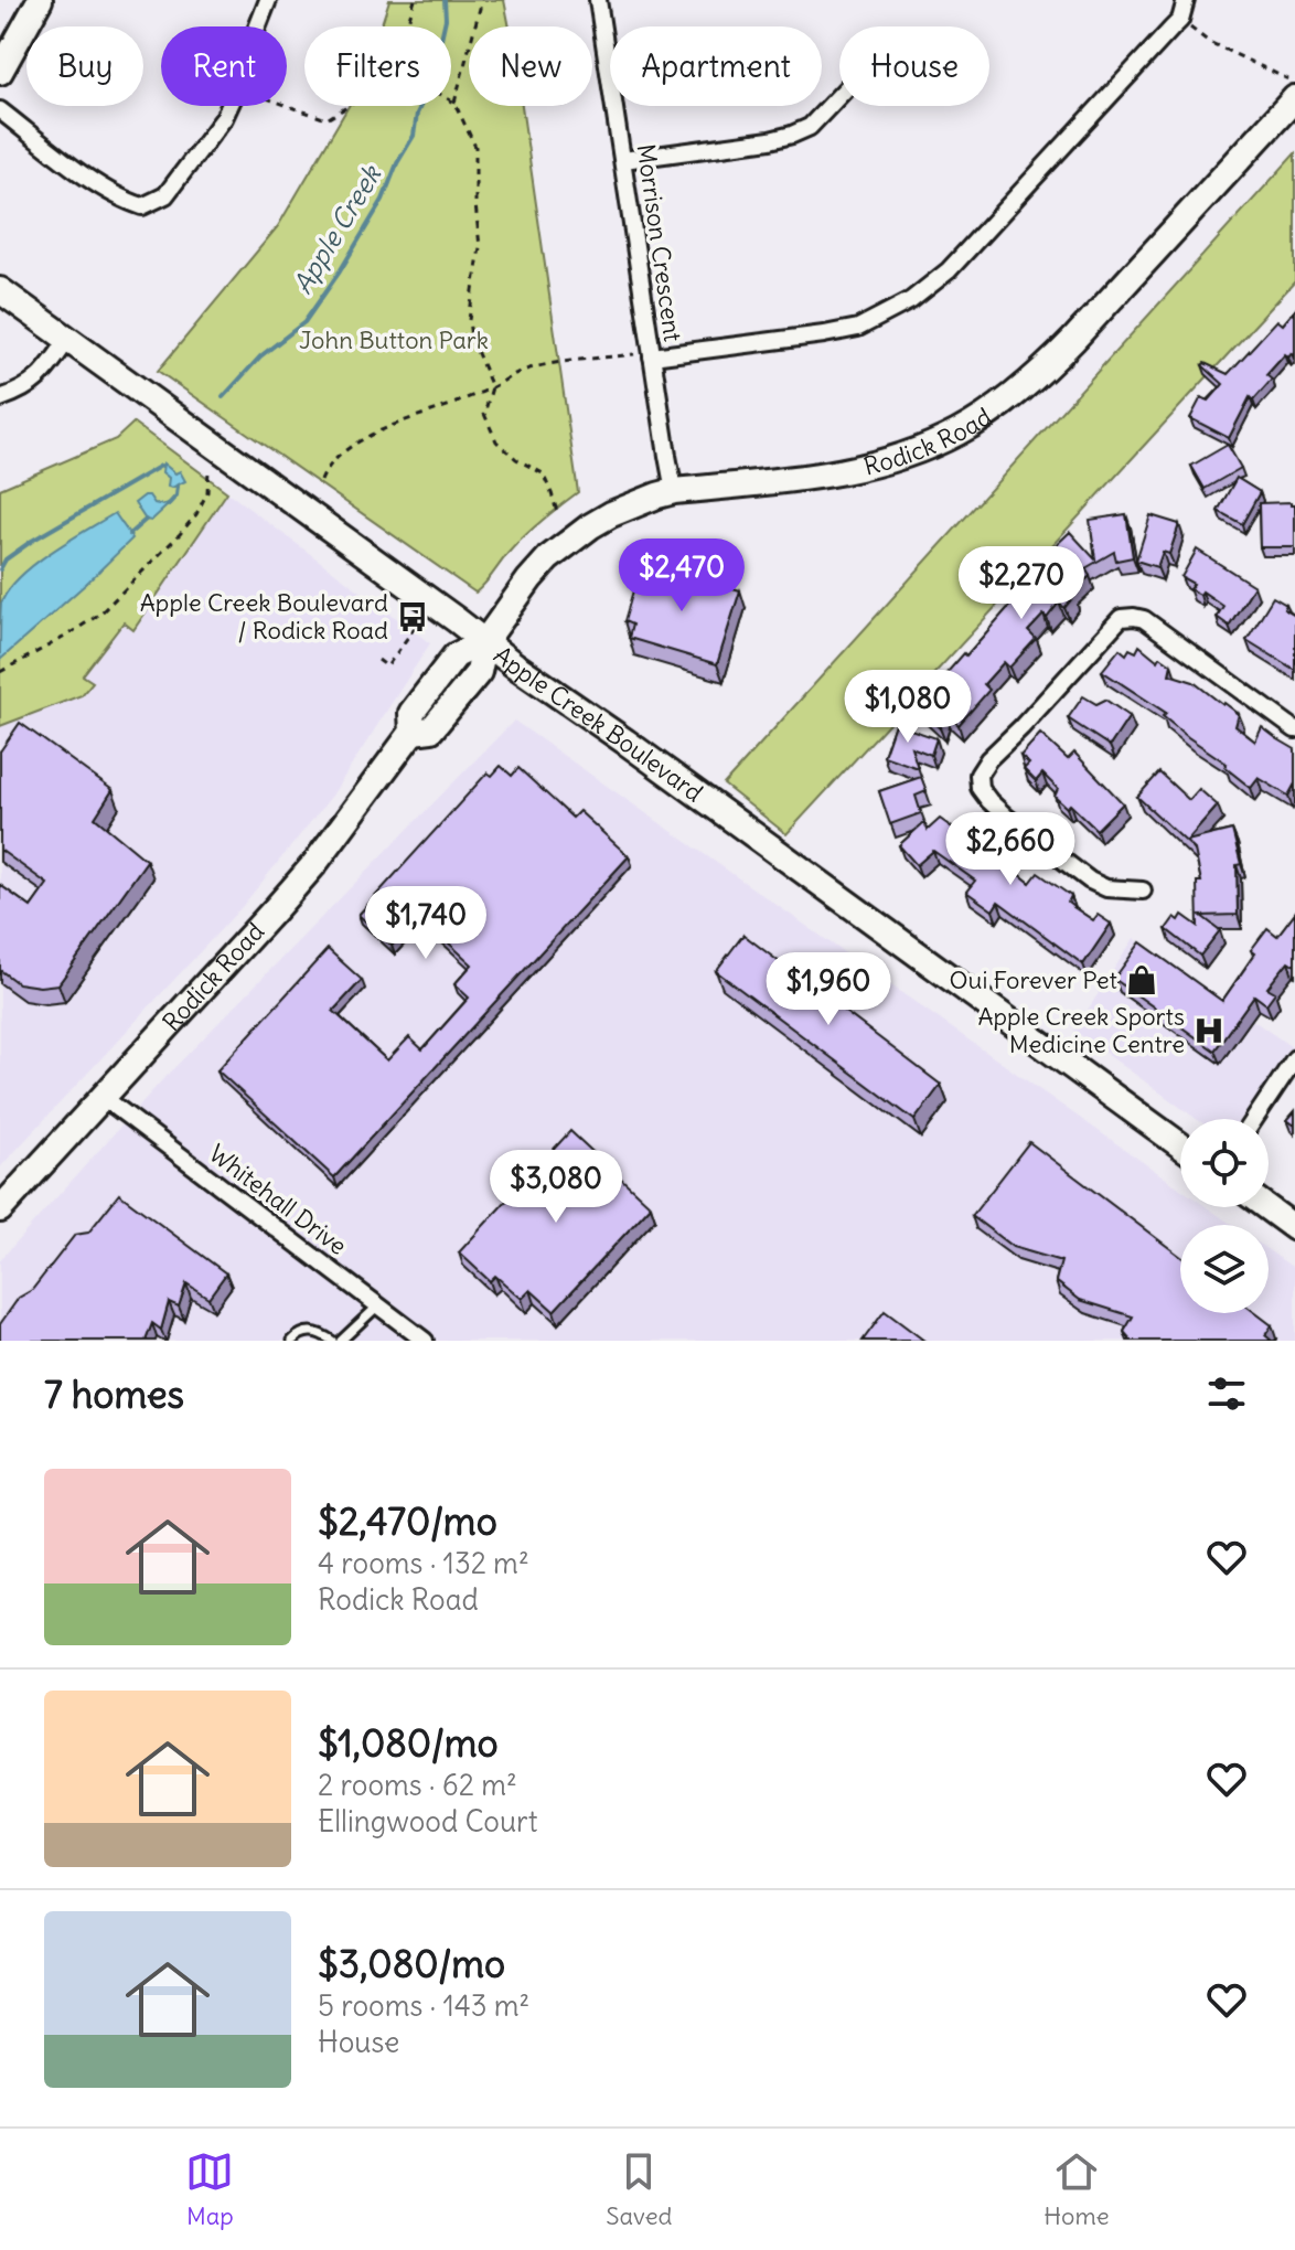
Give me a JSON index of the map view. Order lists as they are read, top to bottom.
{
  "streets": {
    "main road": ["Rodick Road", "Apple Creek Boulevard"],
    "street": ["Morrison Crescent", "Whitehall Drive"]
  },
  "crossings": [
    ["Morrison Crescent", "Rodick Road"],
    ["Rodick Road", "Apple Creek Boulevard"],
    ["Rodick Road", "Whitehall Drive"]
  ],
  "water": ["Apple Creek"],
  "parks": ["John Button Park"],
  "places": {
    "bus stop": ["Apple Creek Boulevard / Rodick Road"],
    "shop": ["Oui Forever Pet"],
    "hospital": ["Apple Creek Sports Medicine Centre"]
  },
  "page": {
    "chip": [
      "Buy",
      "Rent",
      "Filters",
      "New",
      "Apartment",
      "House"
    ],
    "price": [
      "$2,470",
      "$2,270",
      "$1,080",
      "$2,660",
      "$1,740",
      "$1,960",
      "$3,080"
    ],
    "heading": "7 homes",
    "list": [
      {
        "name": "$2,470/mo",
        "note": "4 rooms · 132 m² · Rodick Road"
      },
      {
        "name": "$1,080/mo",
        "note": "2 rooms · 62 m² · Ellingwood Court"
      },
      {
        "name": "$3,080/mo",
        "note": "5 rooms · 143 m² · House"
      }
    ],
    "tabs": ["Map", "Saved", "Home"]
  }
}
